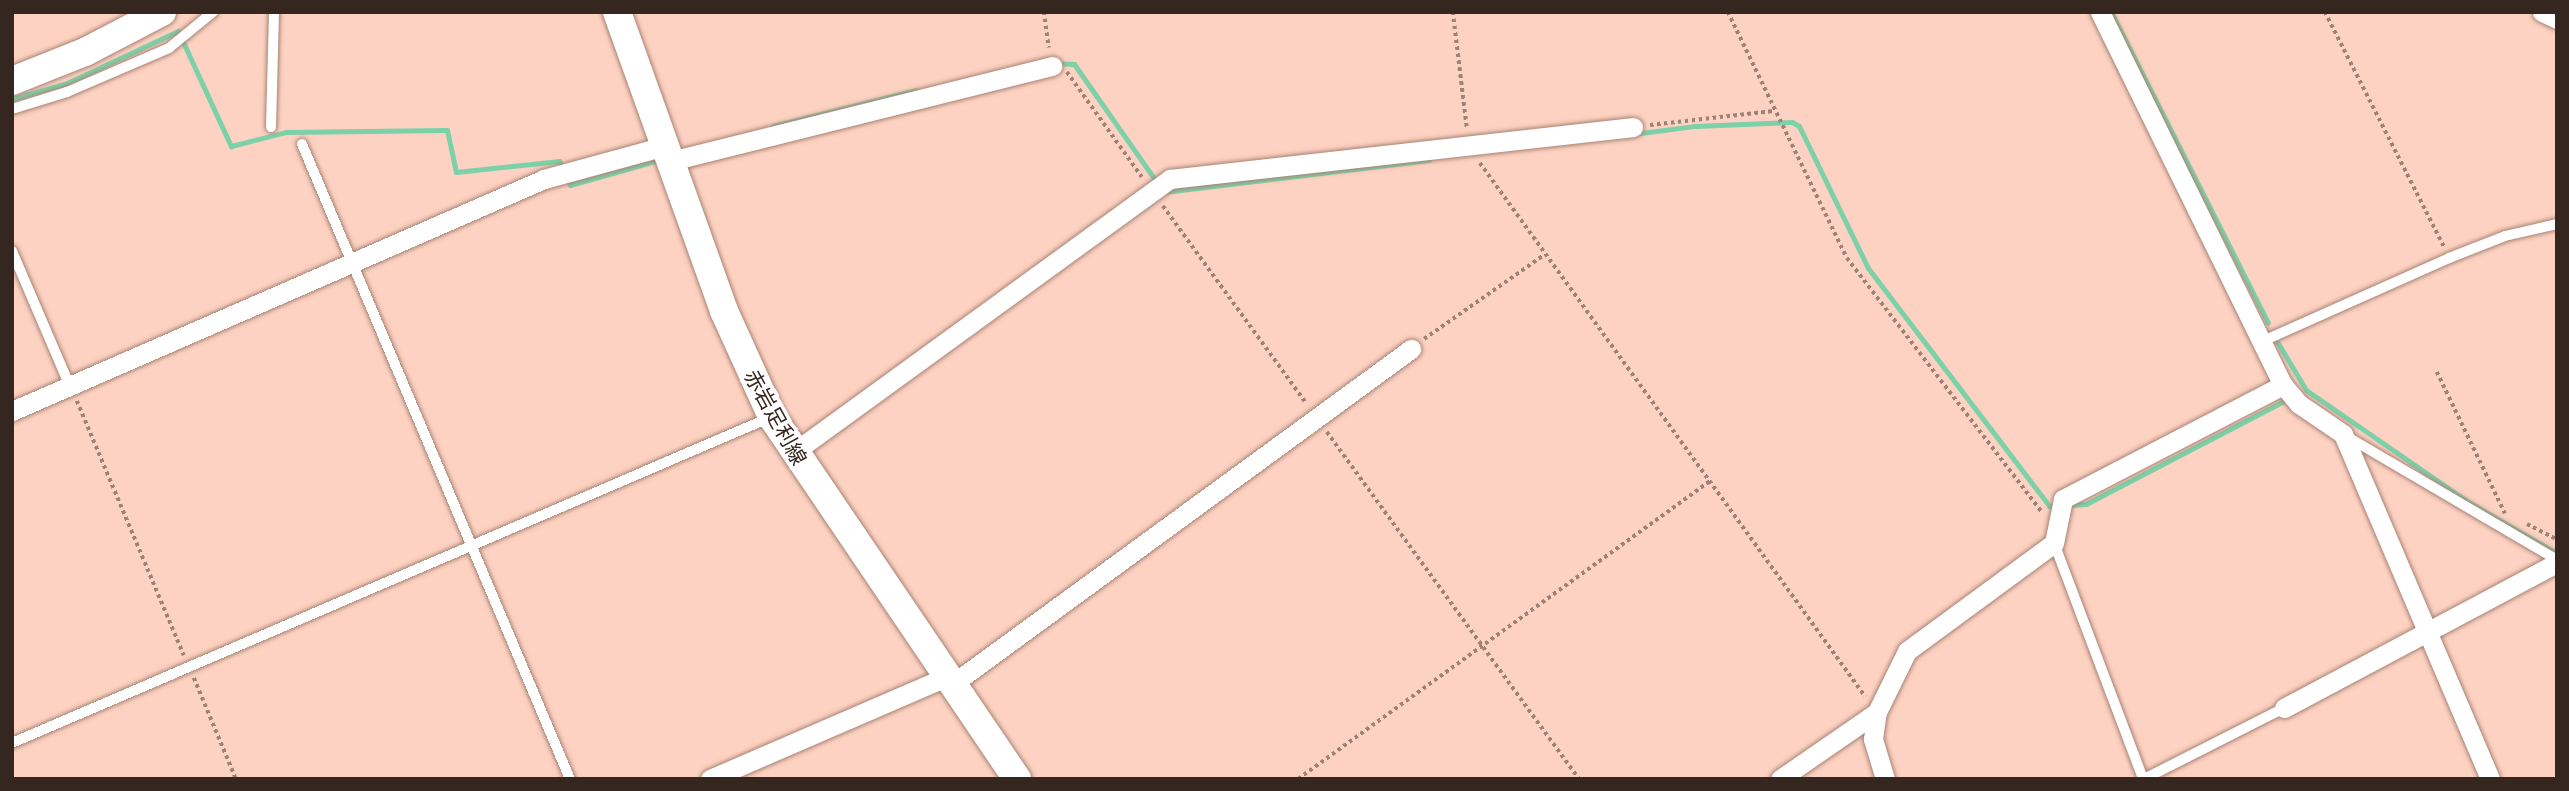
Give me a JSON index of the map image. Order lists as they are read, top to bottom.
{
  "streets": {
    "main road": ["赤岩足利線"]
  }
}
